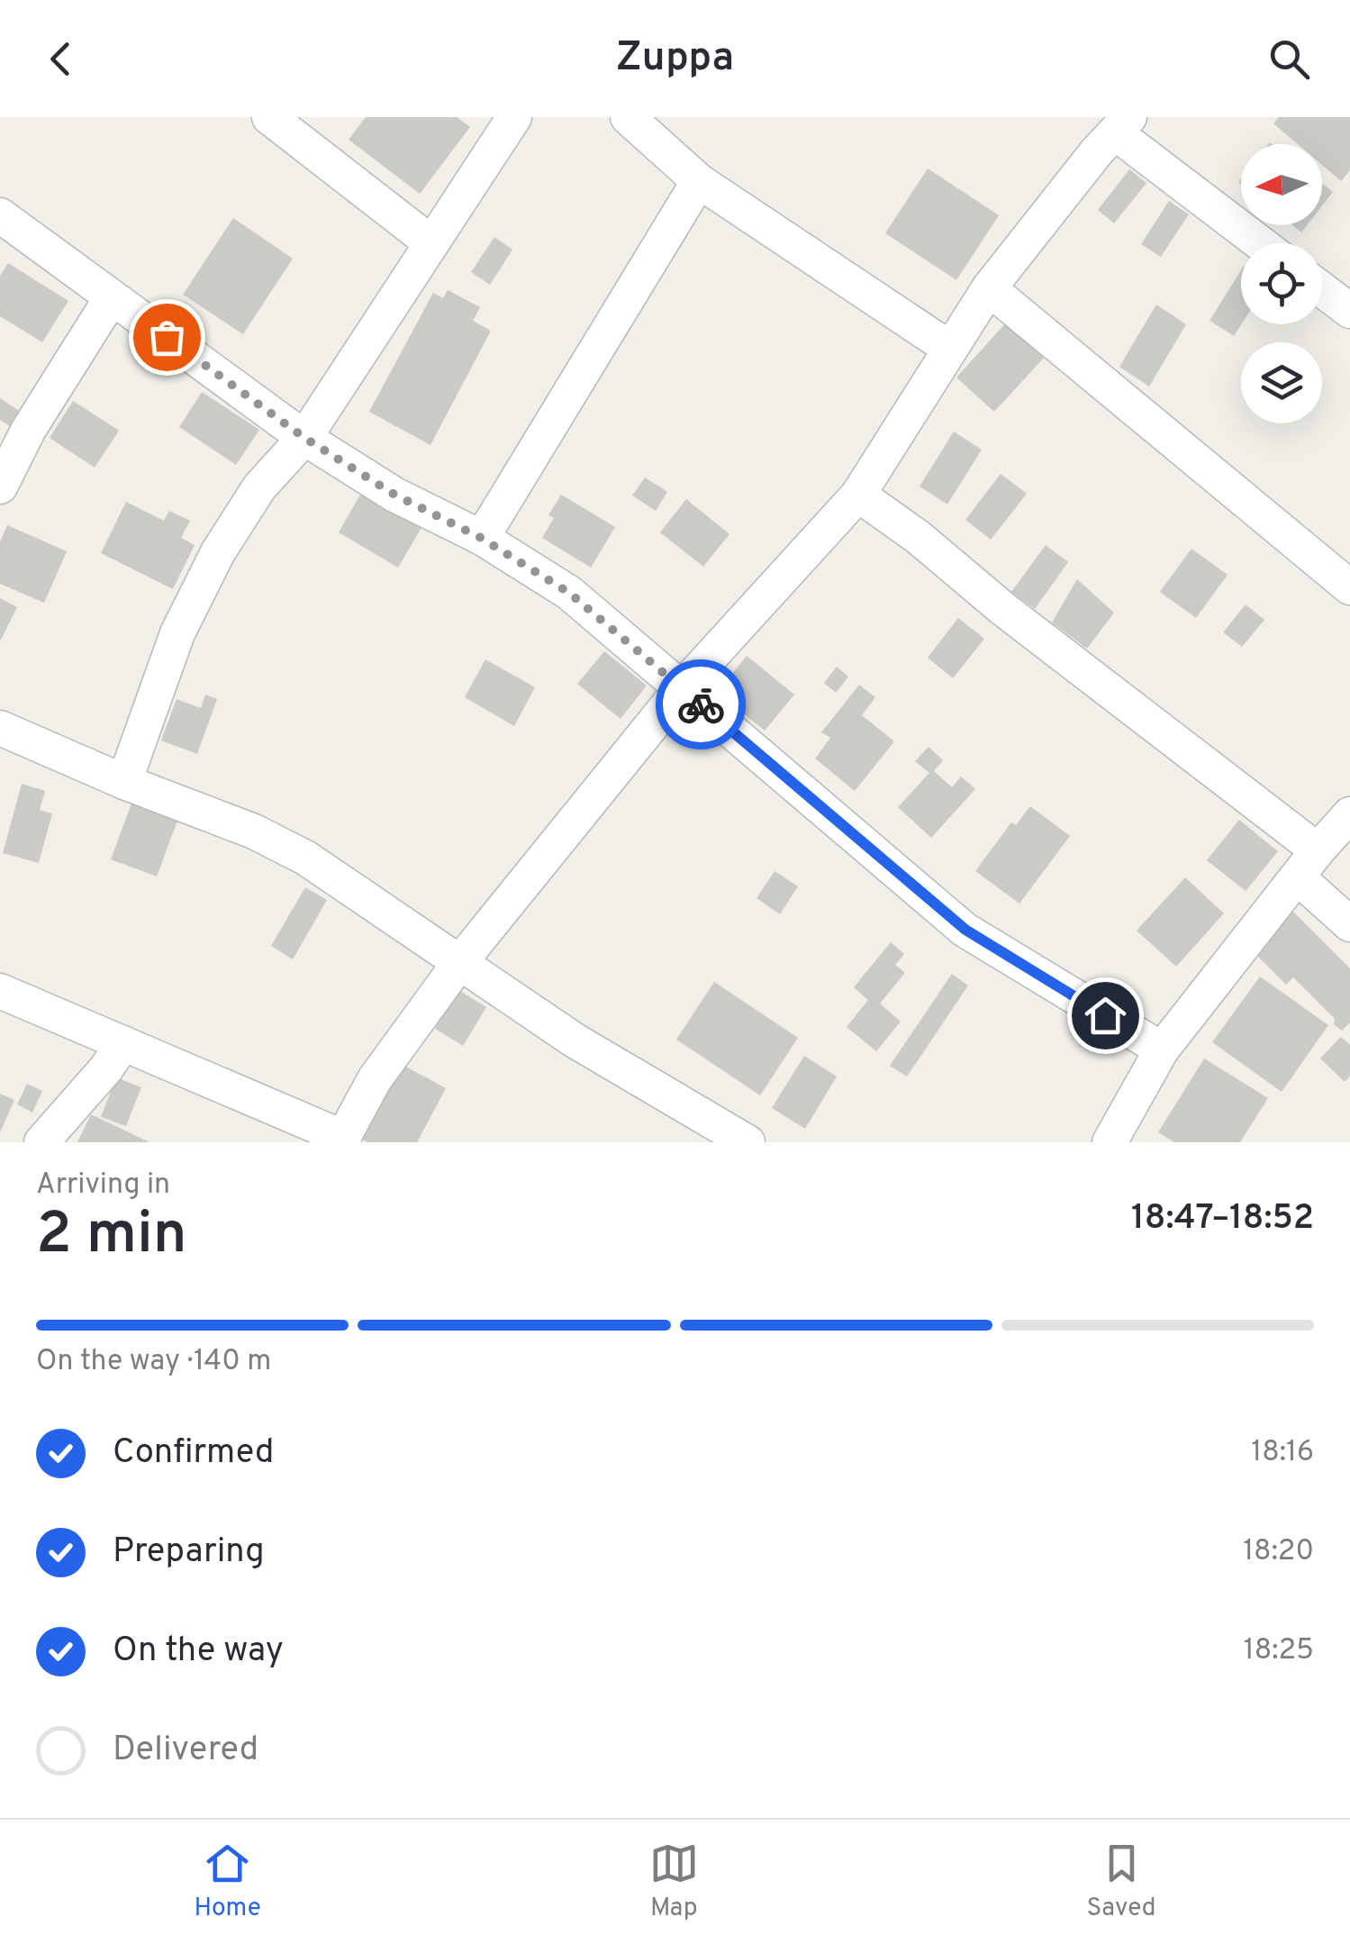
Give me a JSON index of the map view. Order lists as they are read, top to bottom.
{
  "north": "left",
  "page": {
    "header": "Zuppa",
    "heading": ["2 min", "Arriving in", "18:47–18:52"],
    "bar": "On the way · 140 m",
    "list": [
      ["Confirmed", "18:16"],
      ["Preparing", "18:20"],
      ["On the way", "18:25"],
      "Delivered"
    ],
    "tabs": ["Home", "Map", "Saved"]
  }
}
